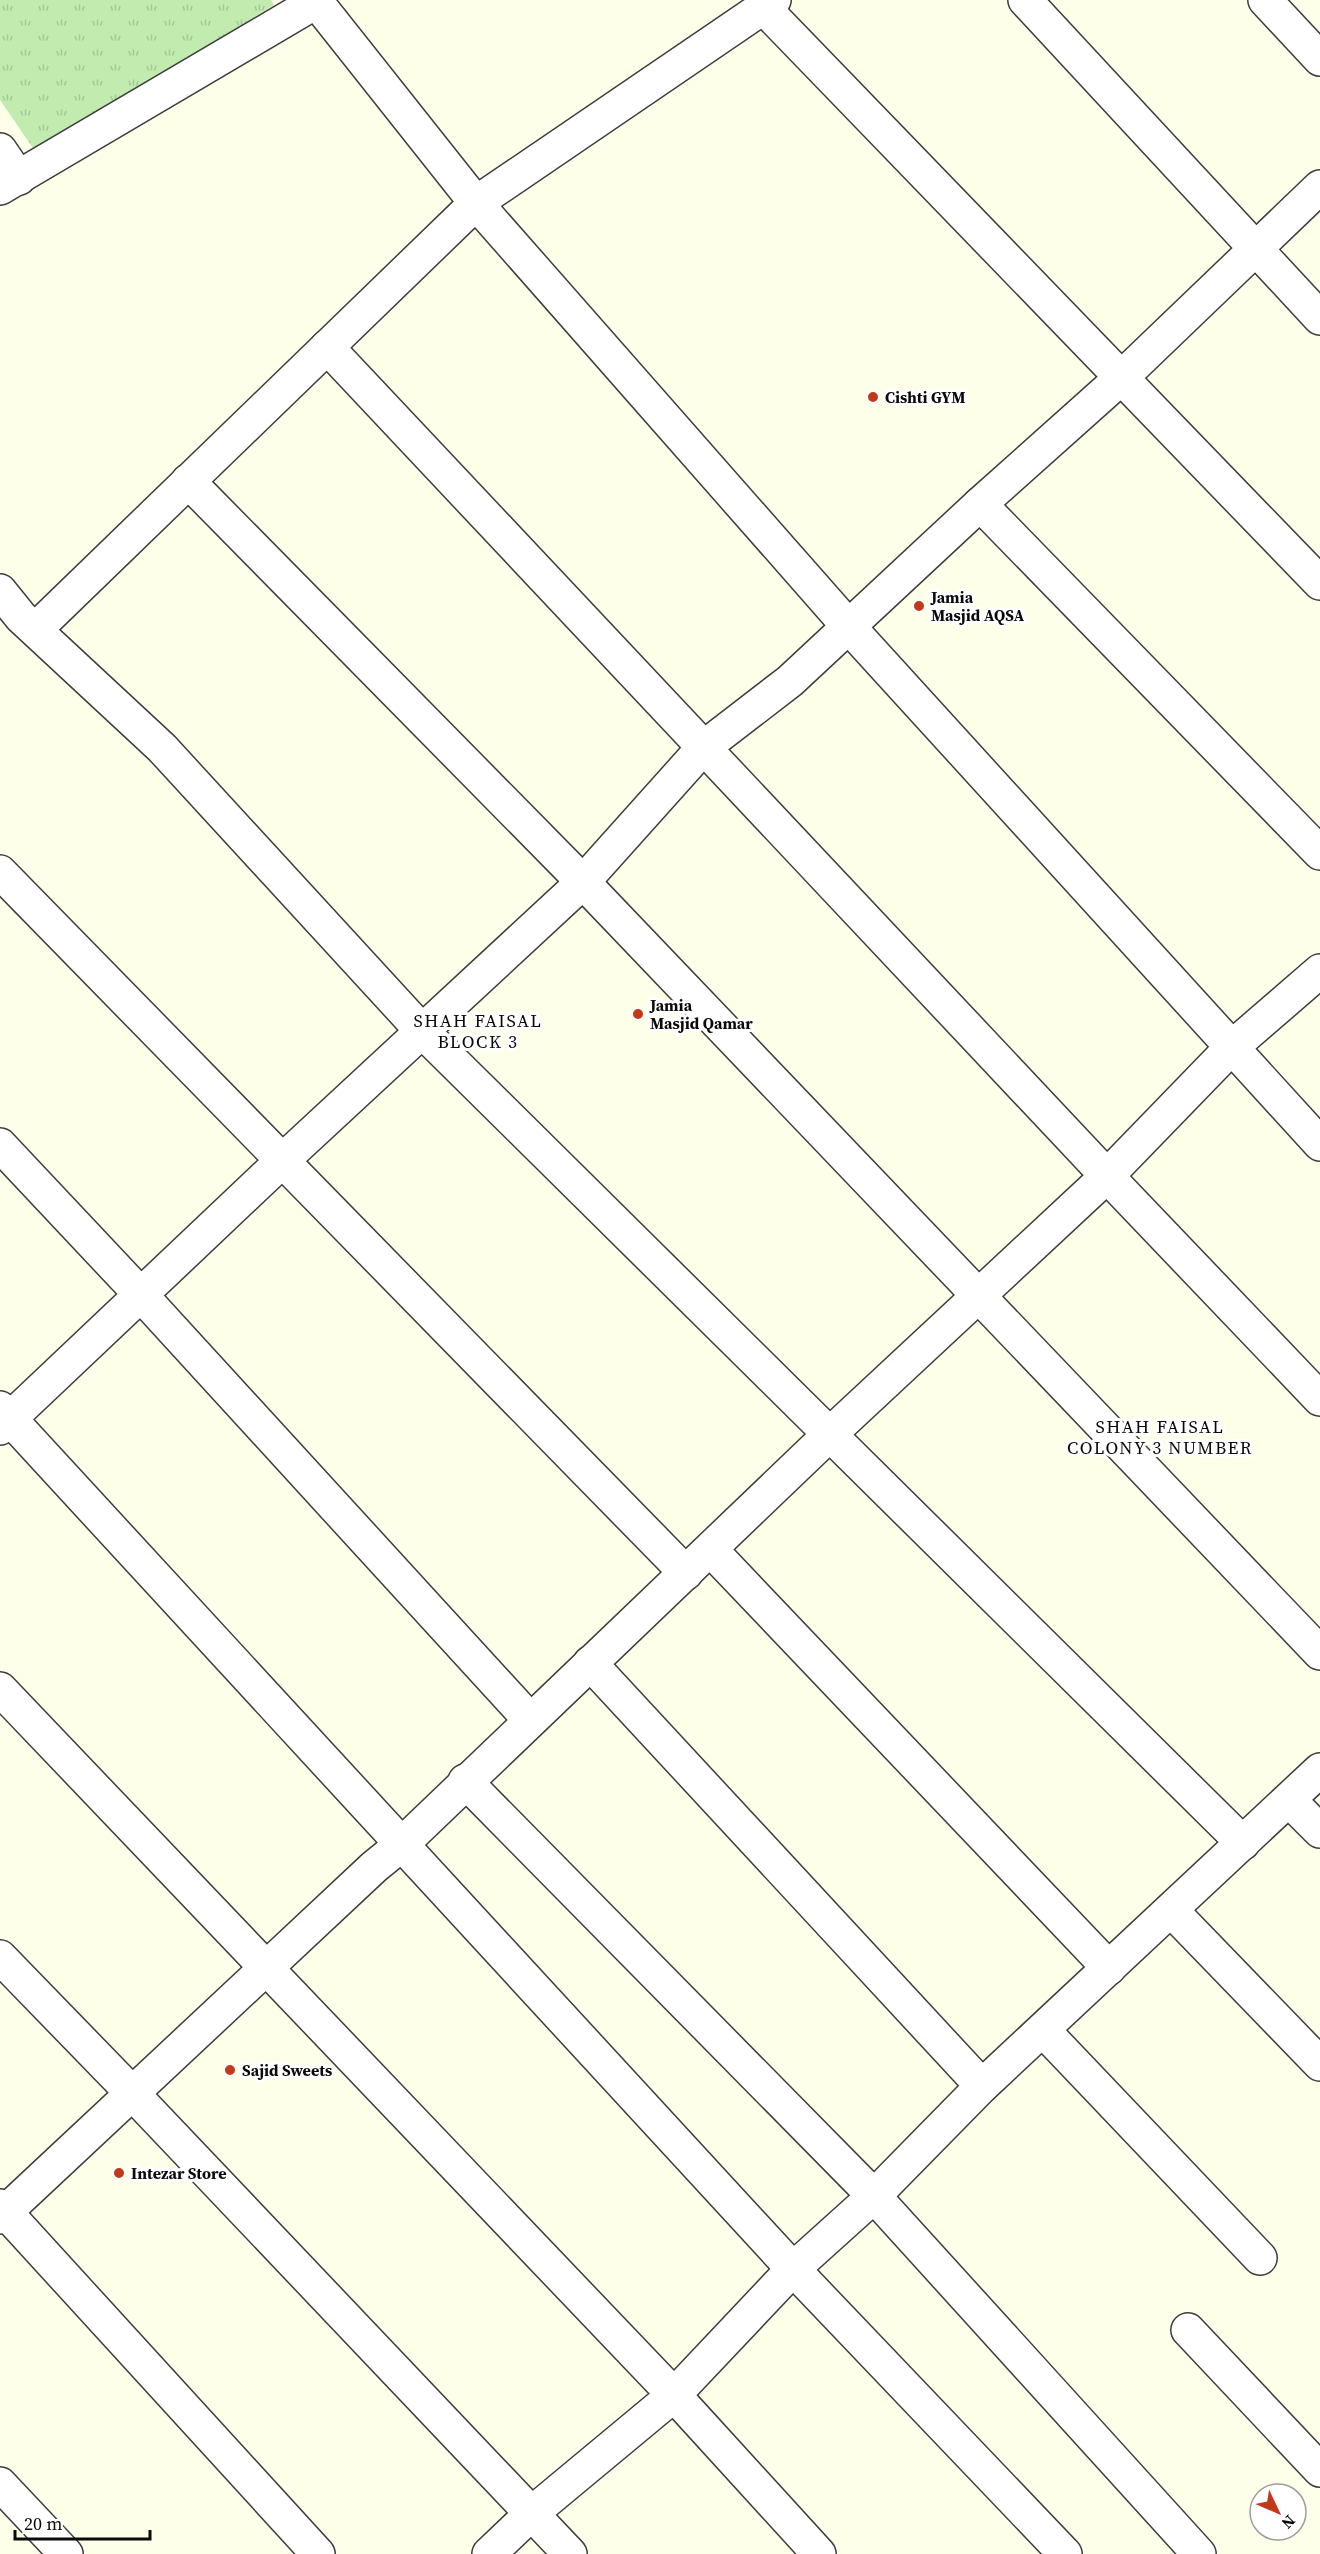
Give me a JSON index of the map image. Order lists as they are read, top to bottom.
{
  "districts": ["SHAH FAISAL BLOCK 3", "SHAH FAISAL COLONY 3 NUMBER"],
  "places": [
    "Cishti GYM",
    "Jamia Masjid AQSA",
    "Jamia Masjid Qamar",
    "Sajid Sweets",
    "Intezar Store"
  ],
  "scale_bar": "20 m",
  "north": "bottom right"
}
